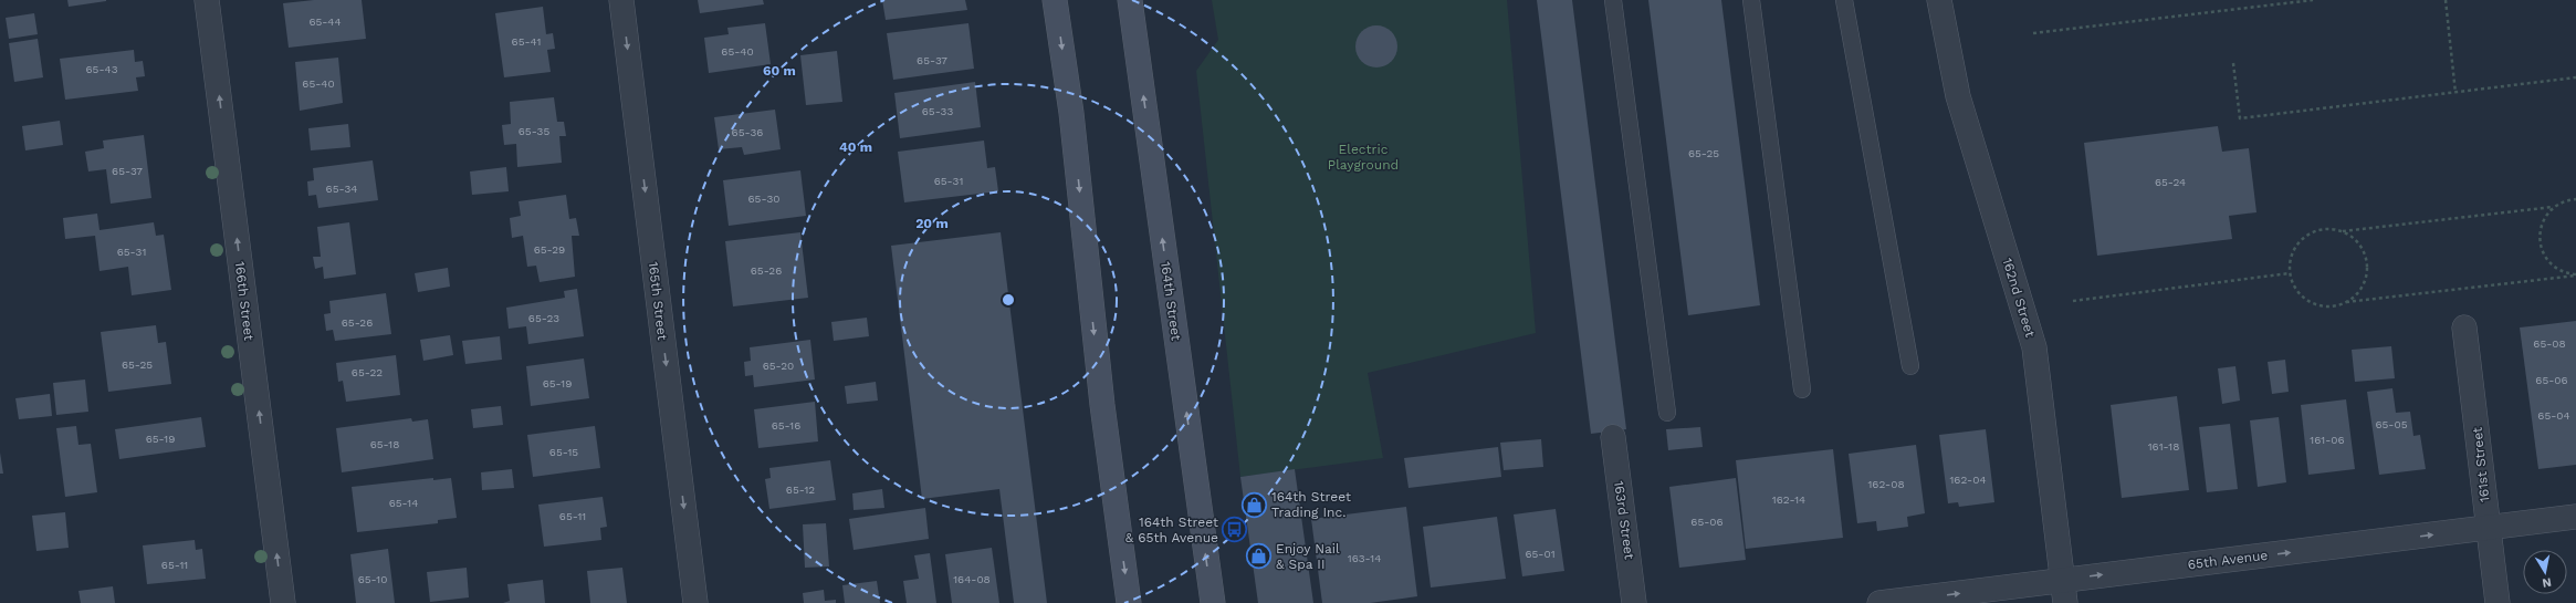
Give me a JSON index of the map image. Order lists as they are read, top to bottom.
{
  "streets": {
    "street": [
      "162nd Street",
      "166th Street",
      "165th Street",
      "164th Street",
      "161st Street",
      "163rd Street",
      "65th Avenue"
    ]
  },
  "crossings": [
    ["162nd Street", "65th Avenue"],
    ["161st Street", "65th Avenue"]
  ],
  "one_way": ["166th Street", "165th Street", "65th Avenue"],
  "parks": ["Electric Playground"],
  "places": {
    "shop": ["164th Street Trading Inc.", "Enjoy Nail & Spa II"],
    "bus stop": ["164th Street & 65th Avenue"]
  },
  "house_numbers": [
    "65-44",
    "65-41",
    "65-40",
    "65-37",
    "65-43",
    "65-40",
    "65-33",
    "65-35",
    "65-36",
    "65-25",
    "65-37",
    "65-31",
    "65-24",
    "65-34",
    "65-30",
    "65-29",
    "65-31",
    "65-26",
    "65-23",
    "65-26",
    "65-08",
    "65-25",
    "65-20",
    "65-22",
    "65-06",
    "65-19",
    "65-04",
    "65-05",
    "65-16",
    "65-19",
    "161-06",
    "65-18",
    "161-18",
    "65-15",
    "162-04",
    "162-08",
    "65-12",
    "162-14",
    "65-14",
    "65-11",
    "65-06",
    "65-01",
    "163-14",
    "65-11",
    "65-10",
    "164-08"
  ],
  "north": "bottom",
  "rings": ["60 m", "40 m", "20 m"]
}
